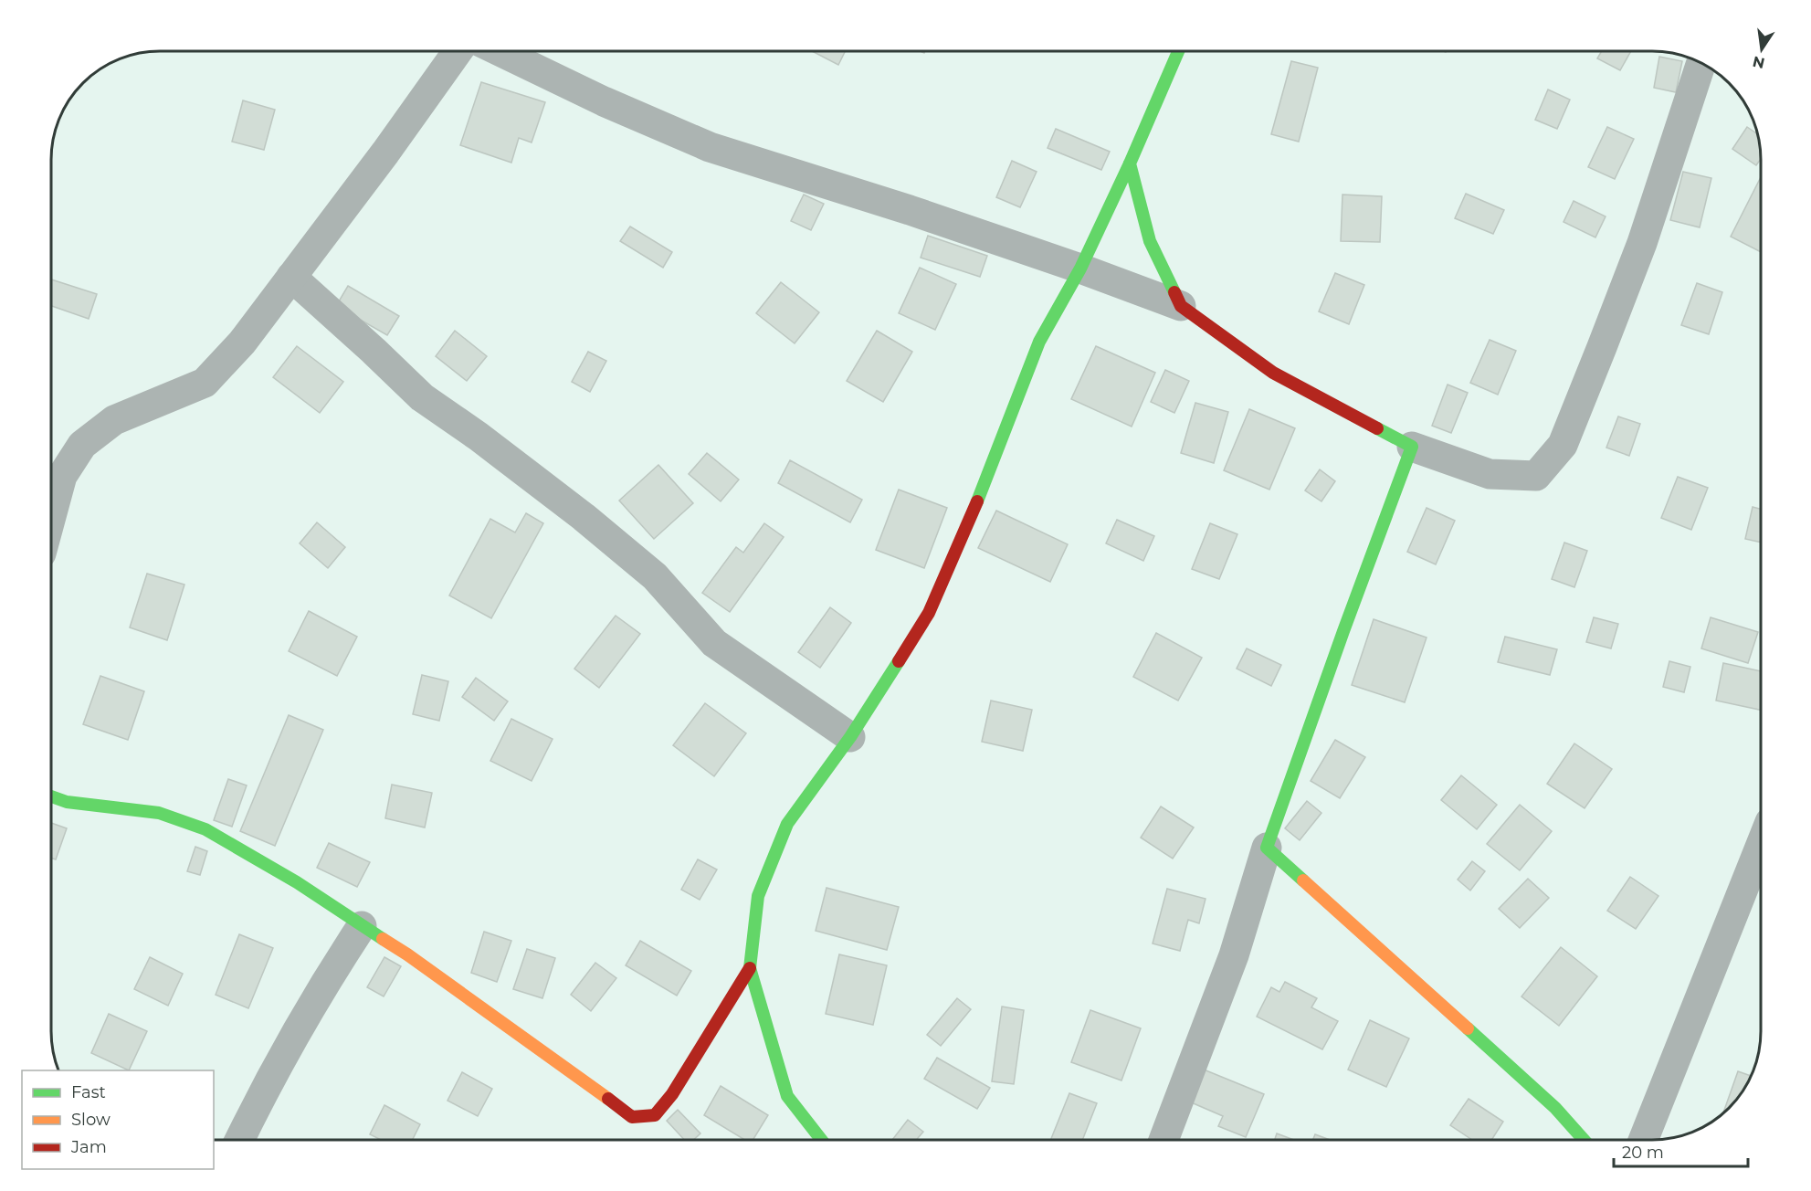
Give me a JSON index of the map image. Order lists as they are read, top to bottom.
{
  "legend": ["Fast", "Slow", "Jam"],
  "scale_bar": "20 m",
  "north": "bottom"
}
